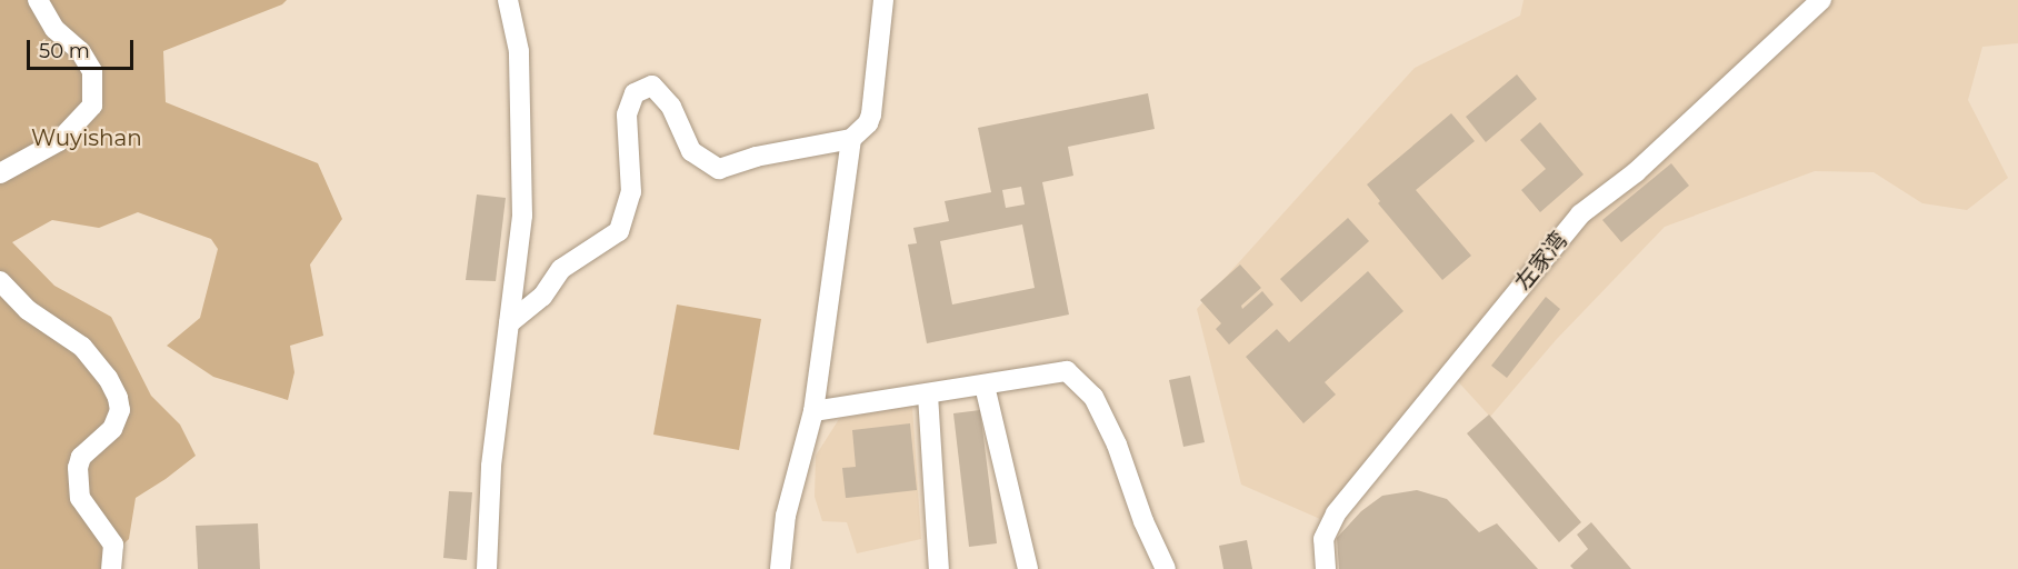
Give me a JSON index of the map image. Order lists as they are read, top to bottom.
{
  "streets": {
    "street": ["左家湾"]
  },
  "parks": ["Wuyishan"],
  "scale_bar": "50 m"
}
